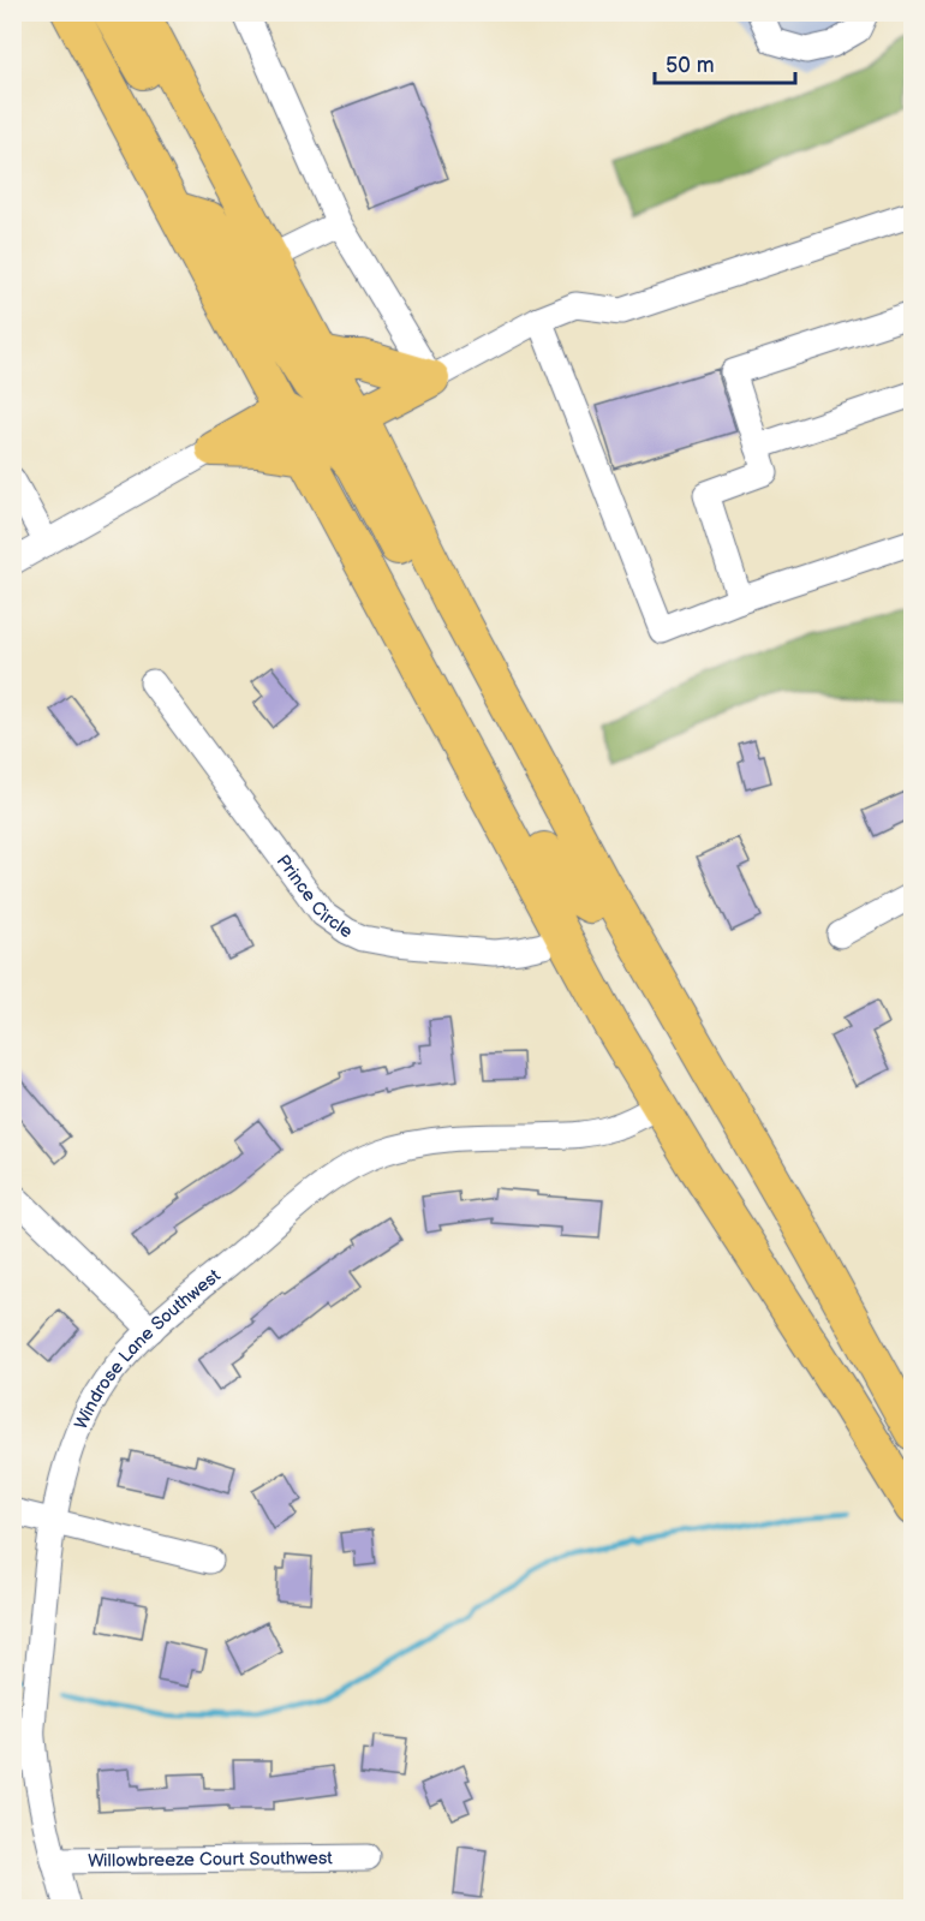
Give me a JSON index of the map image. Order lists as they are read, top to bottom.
{
  "streets": {
    "street": ["Prince Circle", "Windrose Lane Southwest", "Willowbreeze Court Southwest"]
  },
  "crossings": [
    ["Windrose Lane Southwest", "Willowbreeze Court Southwest"]
  ],
  "scale_bar": "50 m"
}
